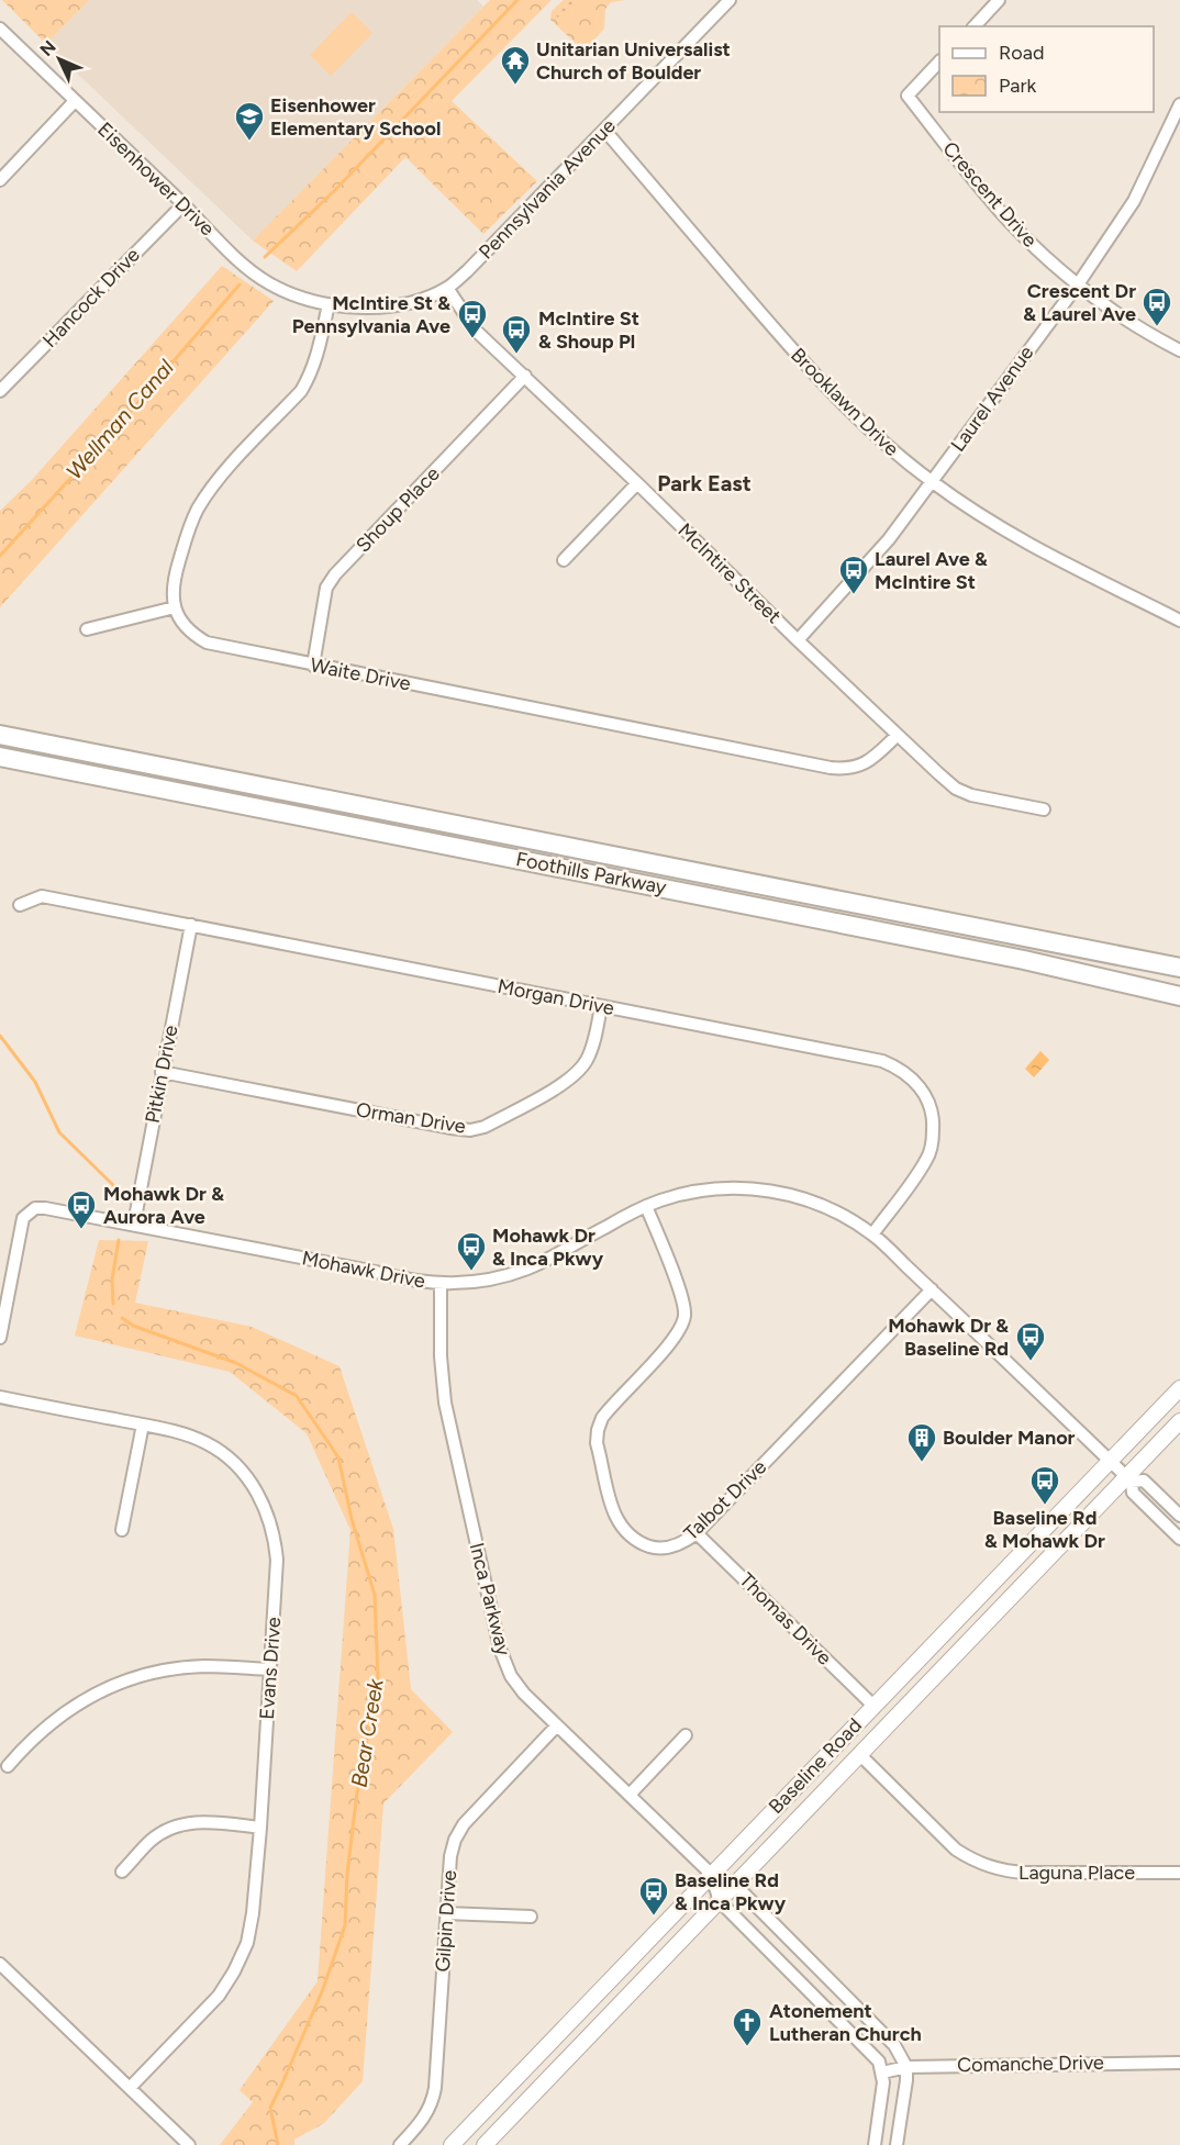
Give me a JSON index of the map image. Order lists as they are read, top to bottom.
{
  "streets": {
    "highway": ["Foothills Parkway"],
    "main road": ["Baseline Road"],
    "street": [
      "Eisenhower Drive",
      "Pennsylvania Avenue",
      "Crescent Drive",
      "Hancock Drive",
      "Laurel Avenue",
      "Brooklawn Drive",
      "Shoup Place",
      "McIntire Street",
      "Waite Drive",
      "Morgan Drive",
      "Pitkin Drive",
      "Orman Drive",
      "Mohawk Drive",
      "Talbot Drive",
      "Inca Parkway",
      "Thomas Drive",
      "Evans Drive",
      "Laguna Place",
      "Gilpin Drive",
      "Comanche Drive"
    ]
  },
  "crossings": [
    ["Eisenhower Drive", "Pennsylvania Avenue"],
    ["Eisenhower Drive", "Hancock Drive"],
    ["Pennsylvania Avenue", "Brooklawn Drive"],
    ["Pennsylvania Avenue", "McIntire Street"],
    ["Crescent Drive", "Laurel Avenue"],
    ["Laurel Avenue", "Brooklawn Drive"],
    ["Laurel Avenue", "McIntire Street"],
    ["Shoup Place", "McIntire Street"],
    ["Shoup Place", "Waite Drive"],
    ["McIntire Street", "Waite Drive"],
    ["Morgan Drive", "Pitkin Drive"],
    ["Morgan Drive", "Orman Drive"],
    ["Morgan Drive", "Mohawk Drive"],
    ["Pitkin Drive", "Orman Drive"],
    ["Pitkin Drive", "Mohawk Drive"],
    ["Mohawk Drive", "Talbot Drive"],
    ["Mohawk Drive", "Inca Parkway"],
    ["Mohawk Drive", "Baseline Road"],
    ["Talbot Drive", "Thomas Drive"],
    ["Inca Parkway", "Baseline Road"],
    ["Inca Parkway", "Gilpin Drive"],
    ["Inca Parkway", "Comanche Drive"],
    ["Thomas Drive", "Baseline Road"],
    ["Baseline Road", "Laguna Place"]
  ],
  "districts": ["Park East"],
  "water": ["Wellman Canal", "Bear Creek"],
  "places": {
    "temple": ["Unitarian Universalist Church of Boulder"],
    "school or university": ["Eisenhower Elementary School"],
    "bus stop": [
      "Crescent Dr & Laurel Ave",
      "McIntire St & Pennsylvania Ave",
      "McIntire St & Shoup Pl",
      "Laurel Ave & McIntire St",
      "Mohawk Dr & Aurora Ave",
      "Mohawk Dr & Inca Pkwy",
      "Mohawk Dr & Baseline Rd",
      "Baseline Rd & Mohawk Dr",
      "Baseline Rd & Inca Pkwy"
    ],
    "building": ["Boulder Manor"],
    "church": ["Atonement Lutheran Church"]
  },
  "legend": ["Road", "Park"],
  "north": "top left"
}
